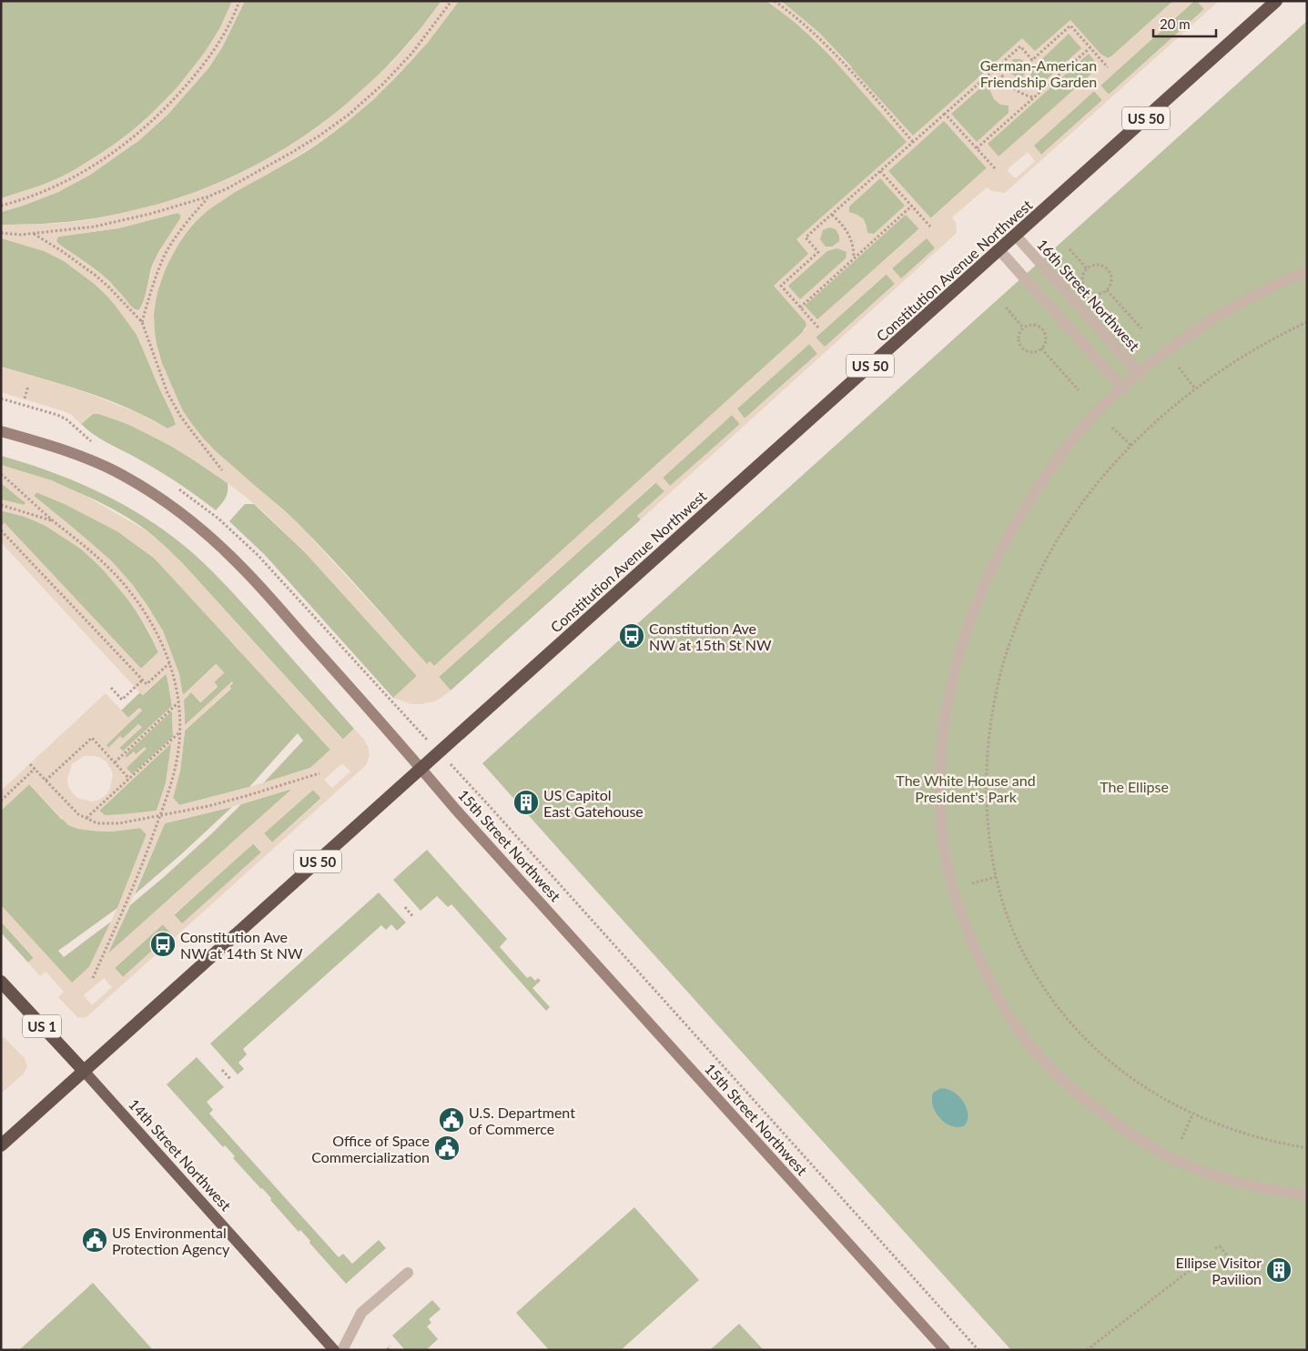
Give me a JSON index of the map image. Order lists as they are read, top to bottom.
{
  "streets": {
    "highway": [
      "US 50",
      "Constitution Avenue Northwest",
      "US 1",
      "14th Street Northwest"
    ],
    "main road": ["15th Street Northwest"],
    "lane": ["16th Street Northwest"]
  },
  "crossings": [
    ["Constitution Avenue Northwest", "16th Street Northwest"],
    ["Constitution Avenue Northwest", "15th Street Northwest"],
    ["Constitution Avenue Northwest", "14th Street Northwest"]
  ],
  "parks": ["German-American Friendship Garden", "The White House and President's Park", "The Ellipse"],
  "places": {
    "bus stop": ["Constitution Ave NW at 15th St NW", "Constitution Ave NW at 14th St NW"],
    "building": ["US Capitol East Gatehouse", "Ellipse Visitor Pavilion"],
    "public building": ["U.S. Department of Commerce", "Office of Space Commercialization", "US Environmental Protection Agency"]
  },
  "scale_bar": "20 m"
}
